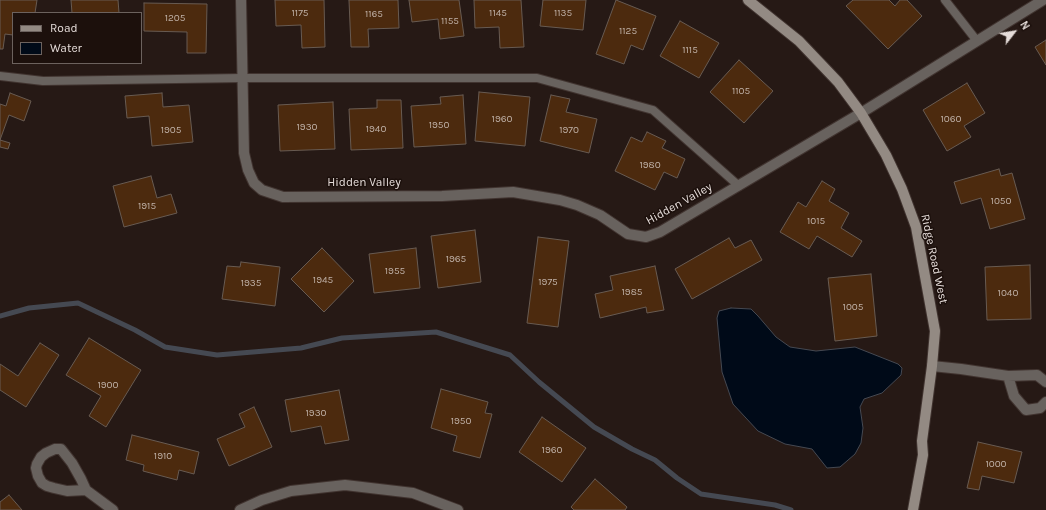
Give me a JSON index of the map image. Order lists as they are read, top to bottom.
{
  "streets": {
    "street": ["Hidden Valley", "Ridge Road West"]
  },
  "crossings": [
    ["Hidden Valley", "Ridge Road West"]
  ],
  "house_numbers": [
    "1175",
    "1145",
    "1135",
    "1165",
    "1205",
    "1155",
    "1125",
    "1115",
    "1105",
    "1960",
    "1060",
    "1950",
    "1930",
    "1940",
    "1905",
    "1970",
    "1980",
    "1050",
    "1915",
    "1015",
    "1965",
    "1955",
    "1945",
    "1975",
    "1935",
    "1985",
    "1040",
    "1005",
    "1900",
    "1930",
    "1950",
    "1960",
    "1910",
    "1000"
  ],
  "legend": ["Road", "Water"],
  "north": "top right"
}
